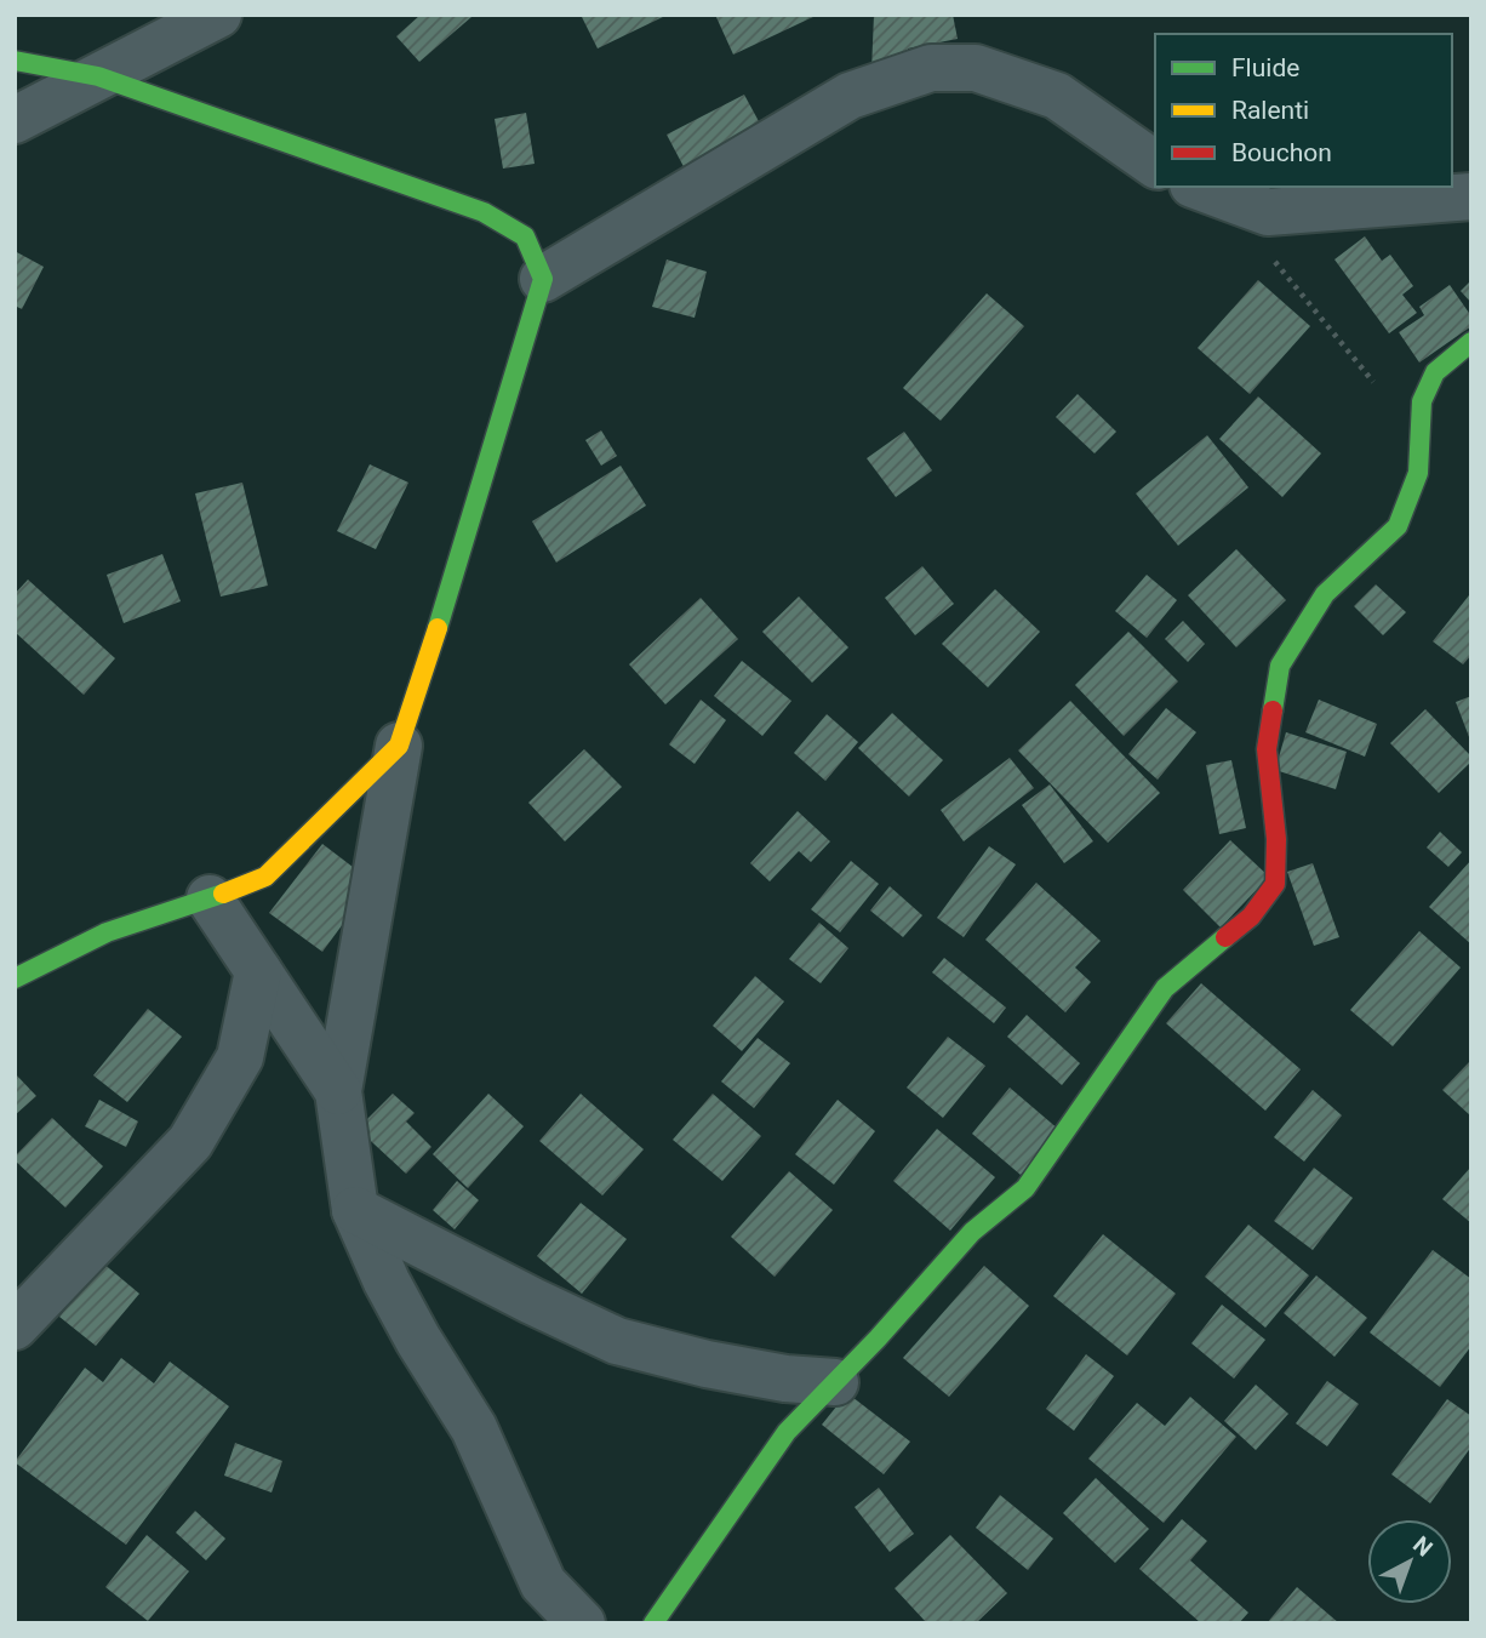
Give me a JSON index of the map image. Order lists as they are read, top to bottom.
{
  "legend": ["Fluide", "Ralenti", "Bouchon"],
  "north": "top right"
}
